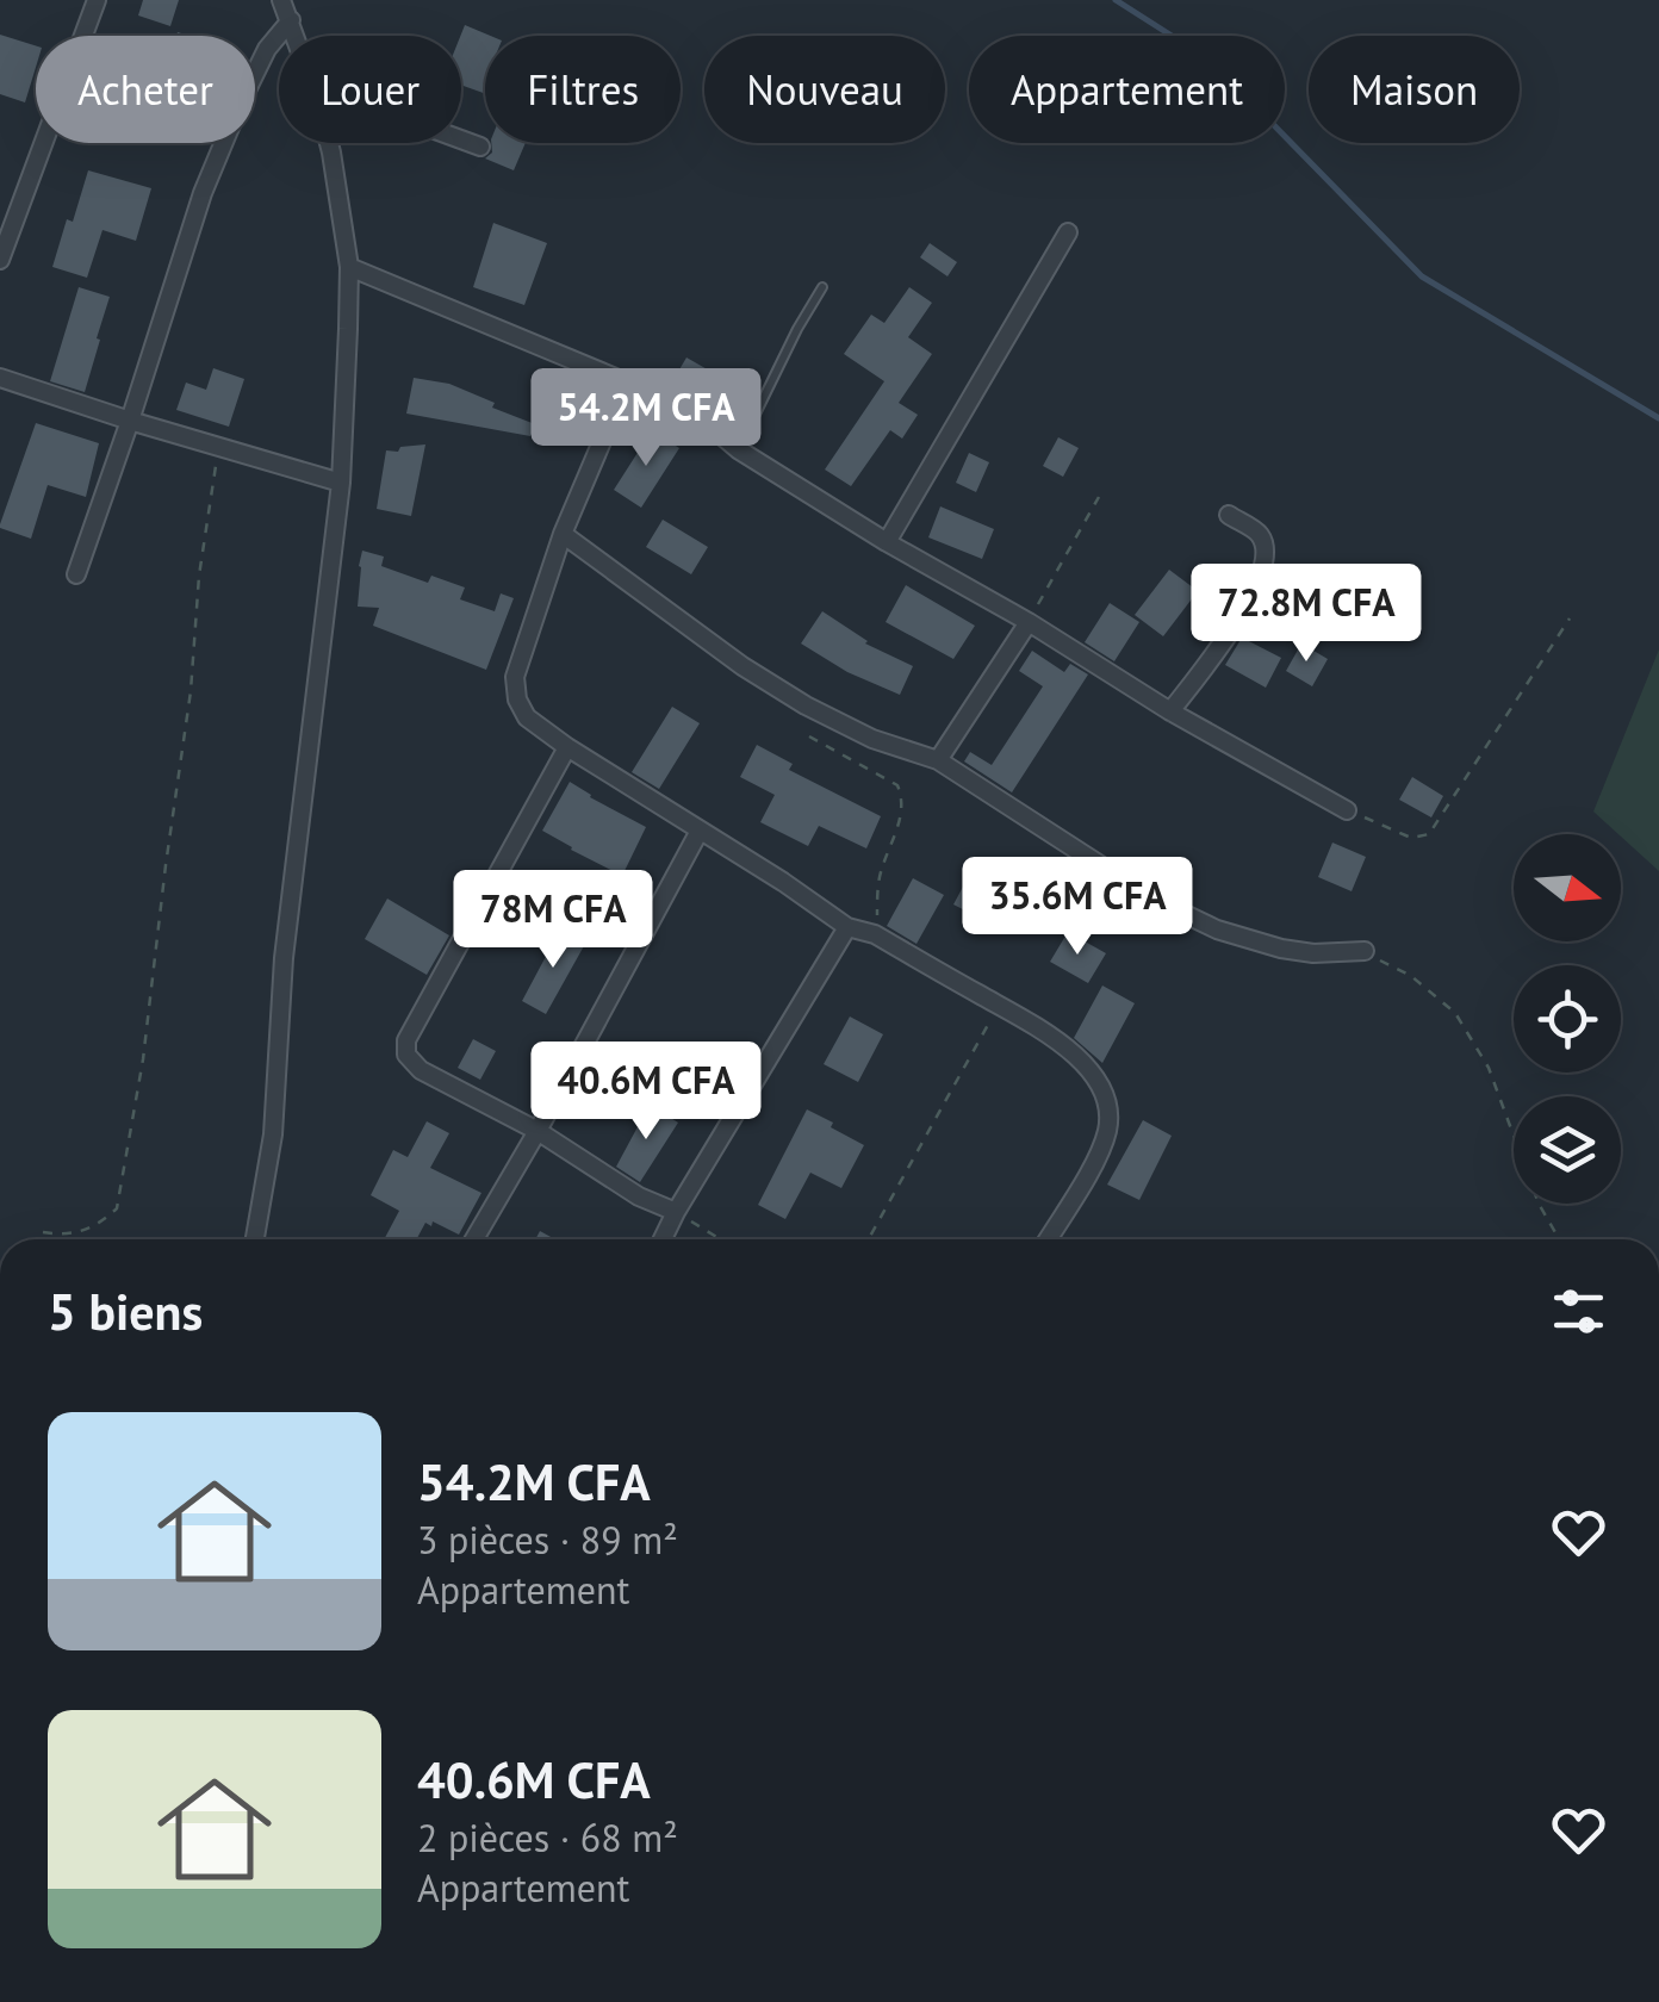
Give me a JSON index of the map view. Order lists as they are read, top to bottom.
{
  "north": "right",
  "page": {
    "chip": [
      "Acheter",
      "Louer",
      "Filtres",
      "Nouveau",
      "Appartement",
      "Maison"
    ],
    "price": [
      "54.2M CFA",
      "72.8M CFA",
      "35.6M CFA",
      "78M CFA",
      "40.6M CFA"
    ],
    "heading": "5 biens",
    "list": [
      {
        "name": "54.2M CFA",
        "note": "3 pièces · 89 m² · Appartement"
      },
      {
        "name": "40.6M CFA",
        "note": "2 pièces · 68 m² · Appartement"
      }
    ]
  }
}
